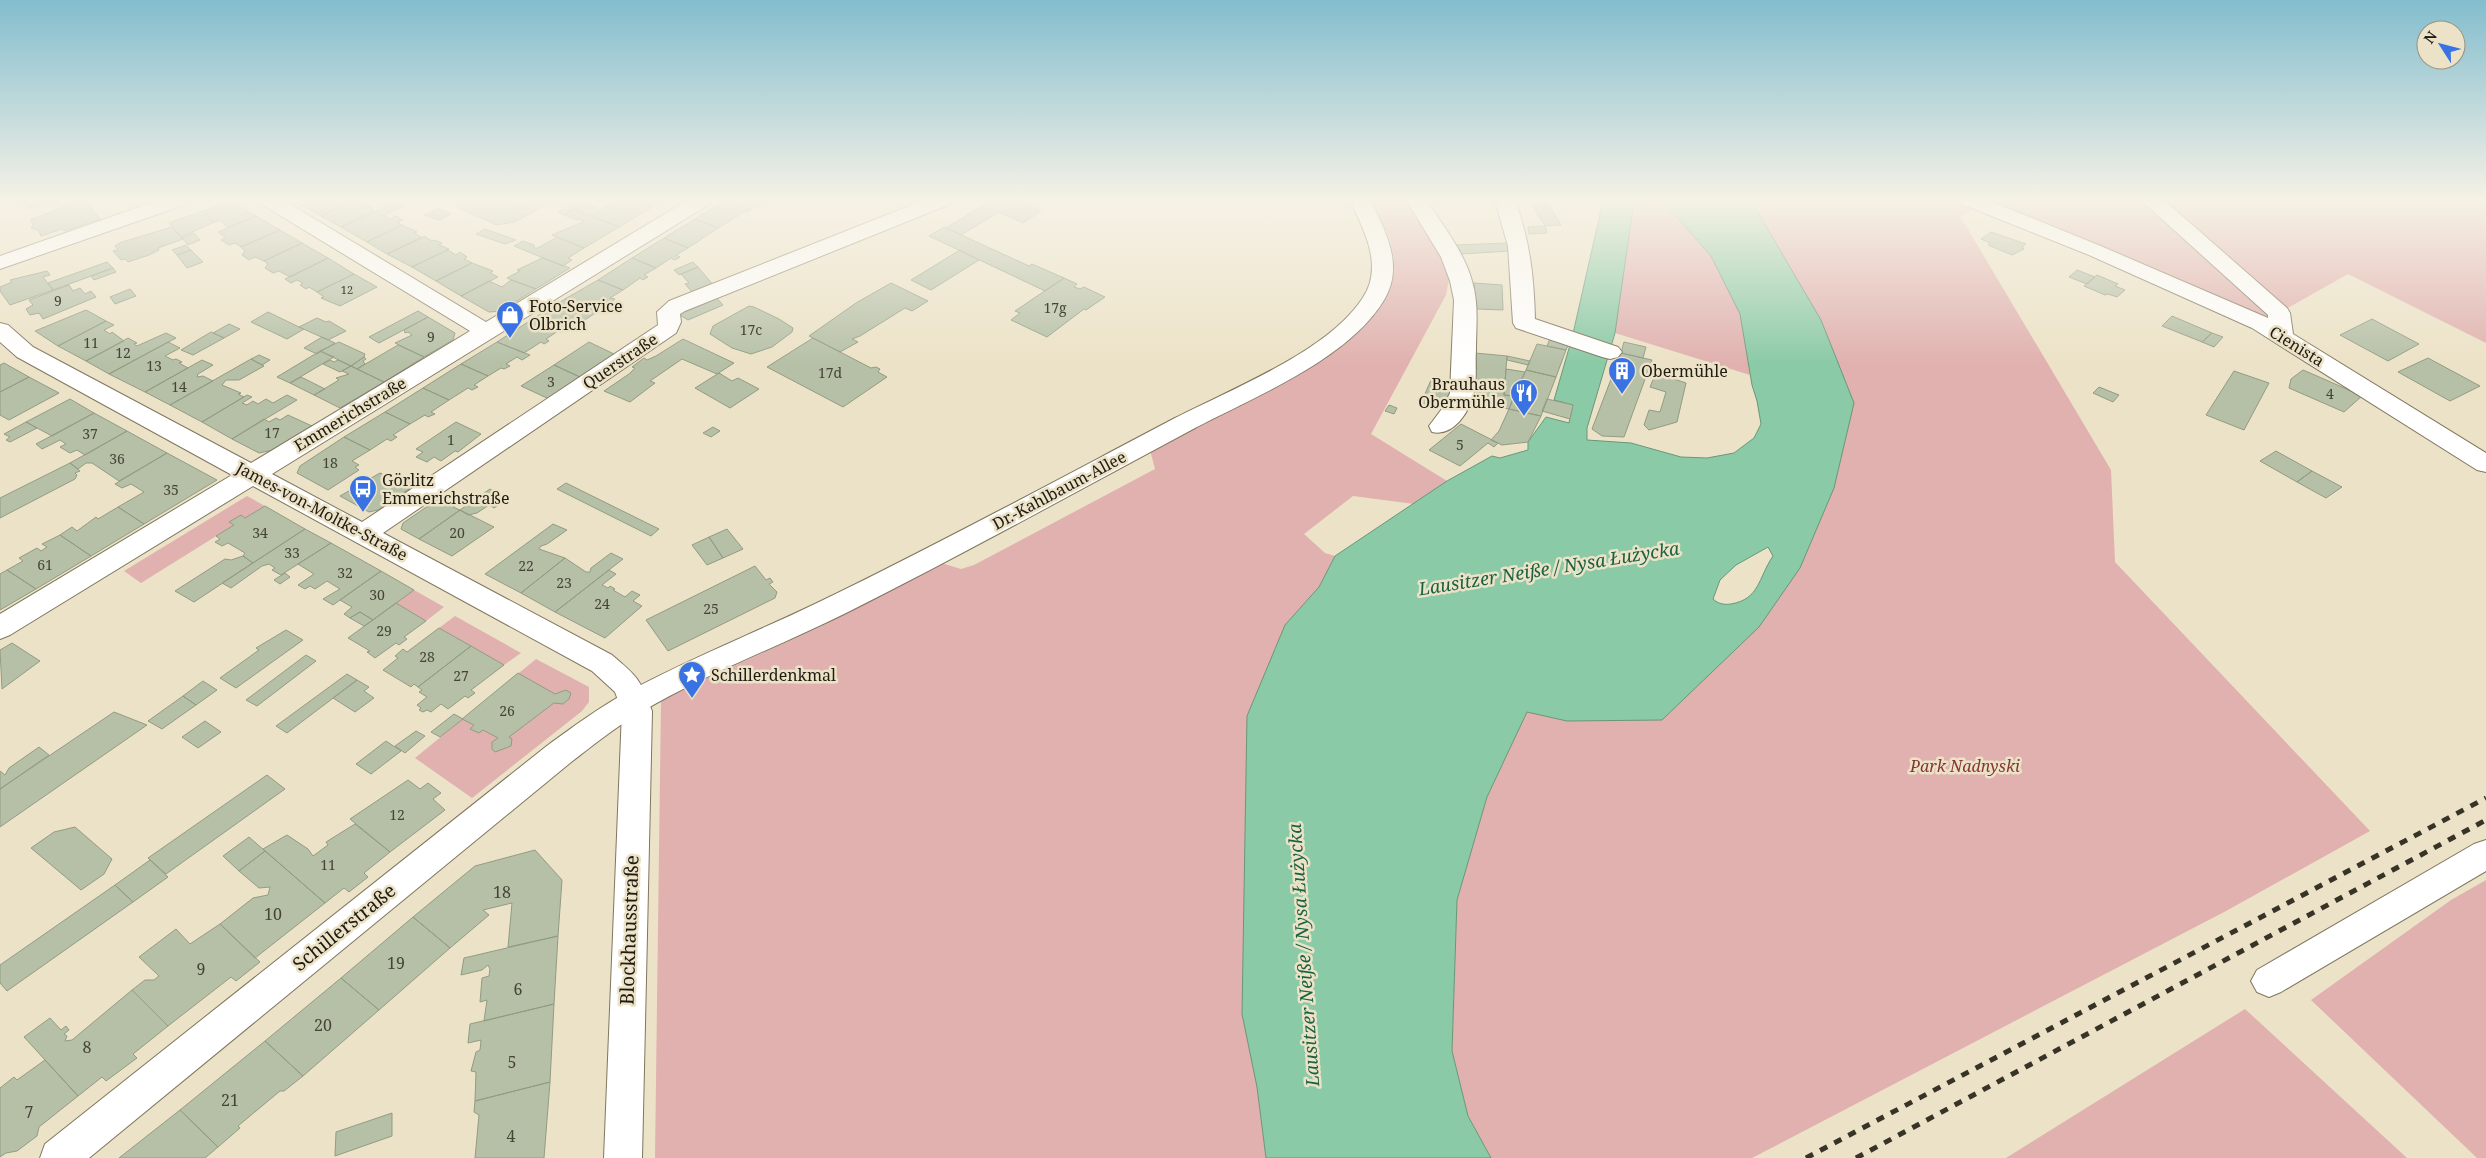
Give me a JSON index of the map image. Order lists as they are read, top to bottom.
{
  "streets": {
    "street": [
      "Cienista",
      "Querstraße",
      "Emmerichstraße",
      "Dr.-Kahlbaum-Allee",
      "James-von-Moltke-Straße",
      "Schillerstraße",
      "Blockhausstraße"
    ]
  },
  "crossings": [
    ["Querstraße", "James-von-Moltke-Straße"],
    ["Emmerichstraße", "James-von-Moltke-Straße"],
    ["Dr.-Kahlbaum-Allee", "James-von-Moltke-Straße"],
    ["Dr.-Kahlbaum-Allee", "Schillerstraße"],
    ["Dr.-Kahlbaum-Allee", "Blockhausstraße"],
    ["James-von-Moltke-Straße", "Schillerstraße"],
    ["James-von-Moltke-Straße", "Blockhausstraße"],
    ["Schillerstraße", "Blockhausstraße"]
  ],
  "water": ["Lausitzer Neiße / Nysa Łużycka"],
  "parks": ["Park Nadnyski"],
  "places": {
    "shop": ["Foto-Service Olbrich"],
    "building": ["Obermühle"],
    "restaurant": ["Brauhaus Obermühle"],
    "bus stop": ["Görlitz Emmerichstraße"],
    "place": ["Schillerdenkmal"]
  },
  "house_numbers": [
    "12",
    "9",
    "17g",
    "17c",
    "9",
    "11",
    "12",
    "13",
    "17d",
    "3",
    "14",
    "4",
    "17",
    "37",
    "1",
    "5",
    "36",
    "18",
    "35",
    "34",
    "20",
    "33",
    "61",
    "22",
    "32",
    "23",
    "30",
    "24",
    "25",
    "29",
    "28",
    "27",
    "26",
    "12",
    "11",
    "18",
    "10",
    "19",
    "9",
    "6",
    "20",
    "8",
    "5",
    "21",
    "7",
    "4"
  ],
  "north": "top left"
}
